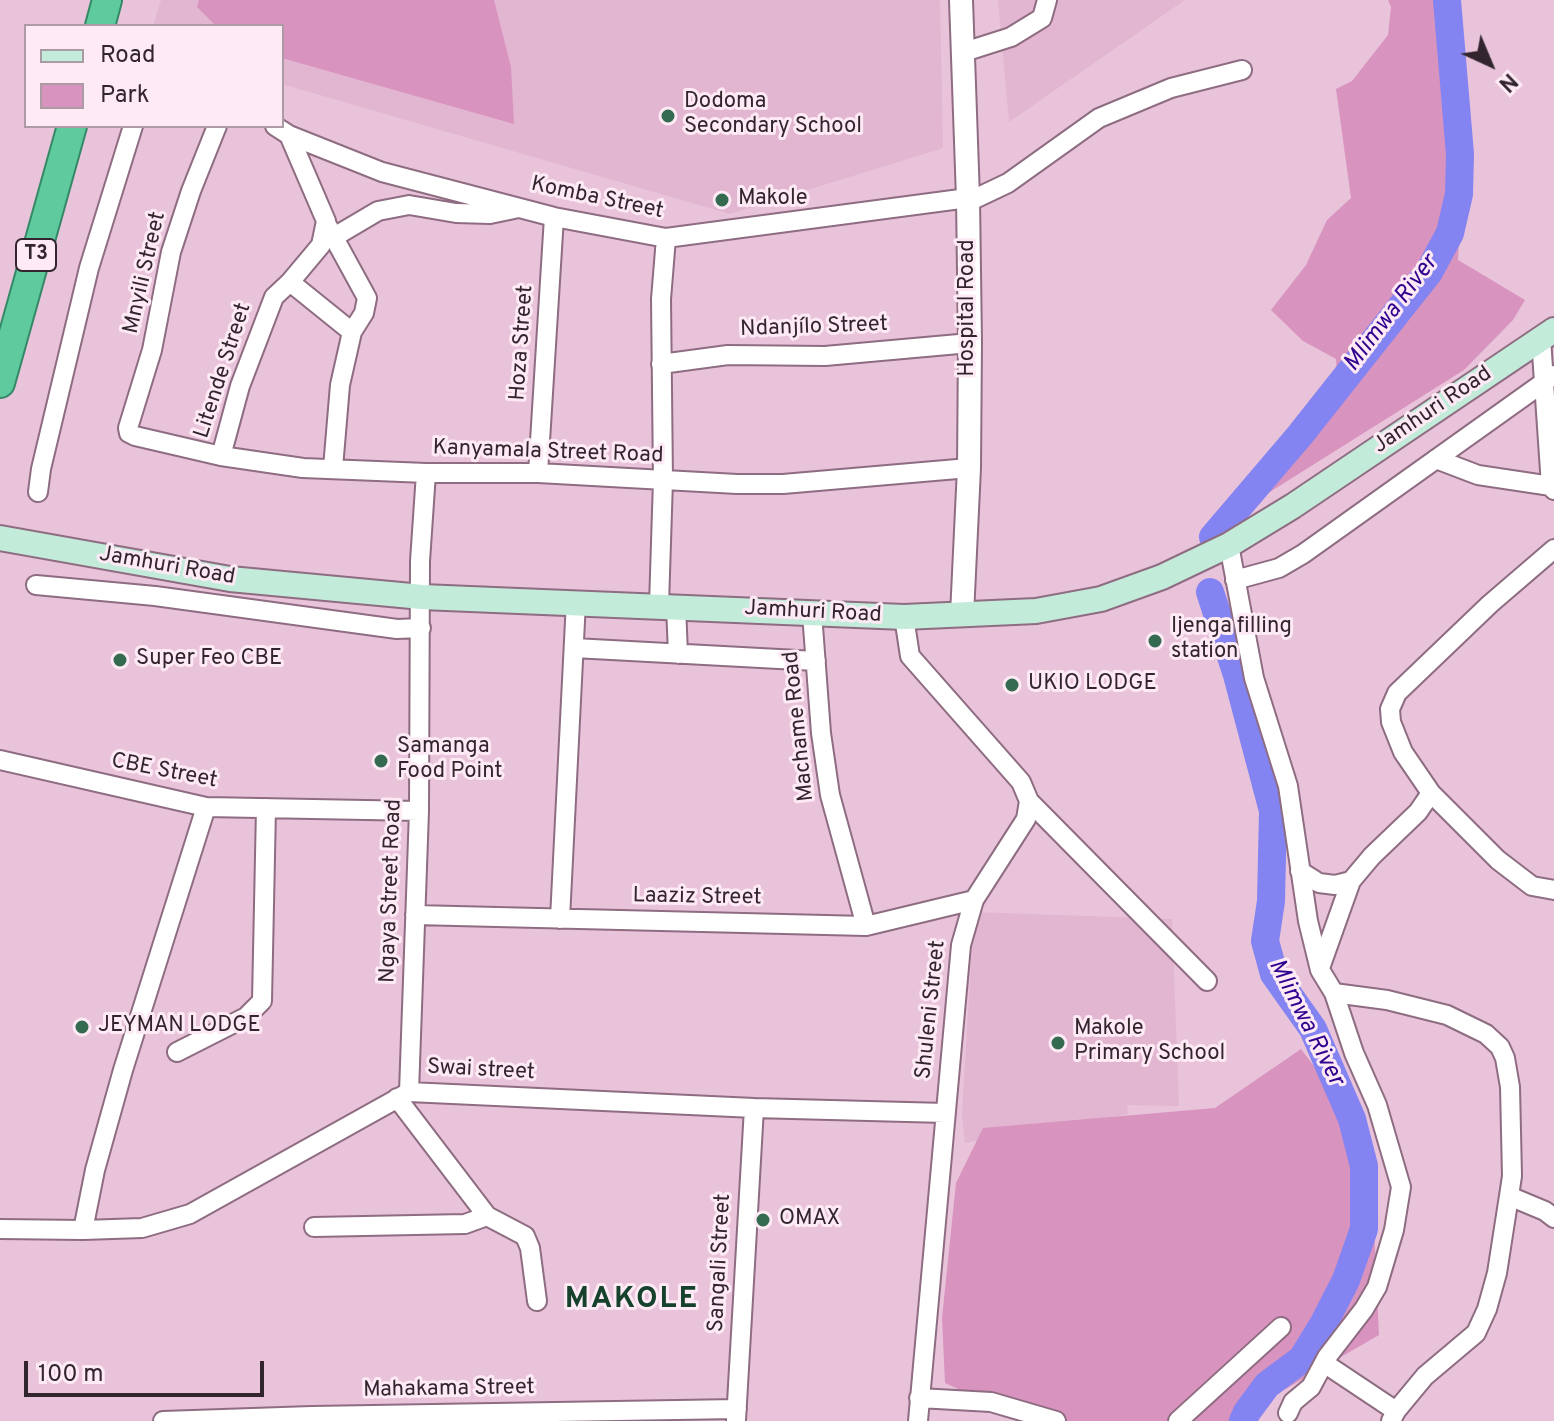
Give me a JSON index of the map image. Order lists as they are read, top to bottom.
{
  "streets": {
    "highway": ["T3"],
    "main road": ["Jamhuri Road"],
    "street": [
      "Komba Street",
      "Mnyili Street",
      "Hospital Road",
      "Ndanjílo Street",
      "Hoza Street",
      "Litende Street",
      "Kanyamala Street Road",
      "Machame Road",
      "CBE Street",
      "Ngaya Street Road",
      "Laaziz Street",
      "Shuleni Street",
      "Swai street",
      "Sangali Street",
      "Mahakama Street"
    ]
  },
  "crossings": [
    ["Komba Street", "Hospital Road"],
    ["Komba Street", "Hoza Street"],
    ["Mnyili Street", "Kanyamala Street Road"],
    ["Hospital Road", "Ndanjílo Street"],
    ["Hospital Road", "Jamhuri Road"],
    ["Hospital Road", "Kanyamala Street Road"],
    ["Hoza Street", "Kanyamala Street Road"],
    ["Litende Street", "Kanyamala Street Road"],
    ["Jamhuri Road", "Machame Road"],
    ["Jamhuri Road", "Ngaya Street Road"],
    ["Kanyamala Street Road", "Ngaya Street Road"],
    ["Machame Road", "Laaziz Street"],
    ["CBE Street", "Ngaya Street Road"],
    ["Ngaya Street Road", "Laaziz Street"],
    ["Ngaya Street Road", "Swai street"],
    ["Laaziz Street", "Shuleni Street"],
    ["Shuleni Street", "Swai street"],
    ["Swai street", "Sangali Street"],
    ["Sangali Street", "Mahakama Street"]
  ],
  "districts": ["MAKOLE"],
  "water": ["Mlimwa River"],
  "places": [
    "Dodoma Secondary School",
    "Makole",
    "Ijenga filling station",
    "Super Feo CBE",
    "UKIO LODGE",
    "Samanga Food Point",
    "JEYMAN LODGE",
    "Makole Primary School",
    "OMAX"
  ],
  "legend": ["Road", "Park"],
  "scale_bar": "100 m",
  "north": "bottom right"
}
